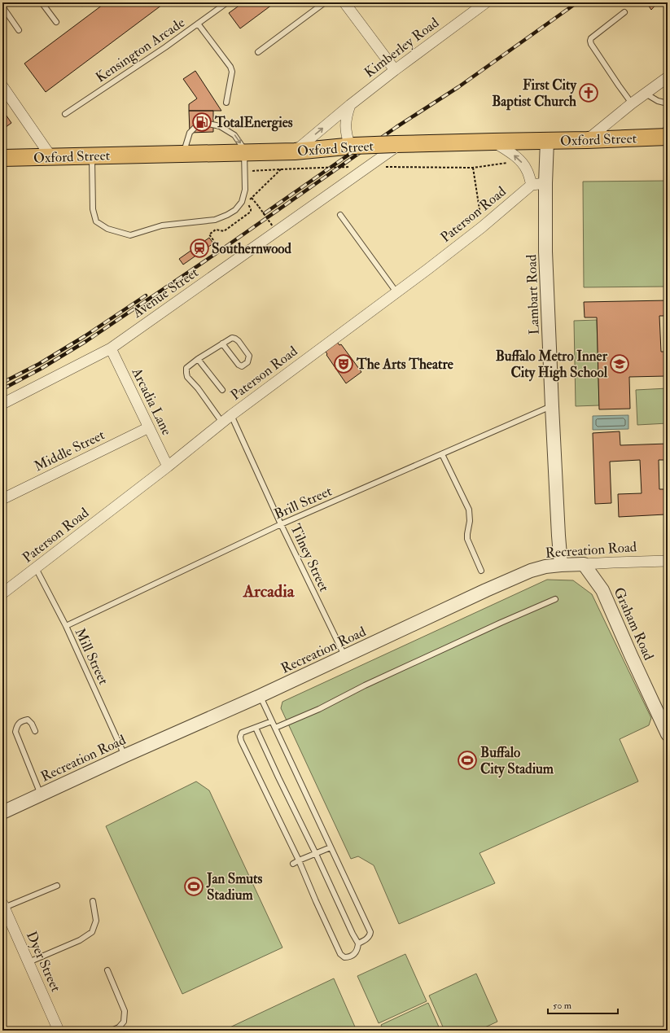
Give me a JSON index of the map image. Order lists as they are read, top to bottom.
{
  "streets": {
    "main road": ["Oxford Street"],
    "street": [
      "Kimberley Road",
      "Paterson Road",
      "Avenue Street",
      "Lambart Road",
      "Arcadia Lane",
      "Middle Street",
      "Recreation Road",
      "Graham Road",
      "Dyer Street"
    ],
    "lane": [
      "Kensington Arcade",
      "Brill Street",
      "Tilney Street",
      "Mill Street"
    ]
  },
  "crossings": [
    ["Kimberley Road", "Oxford Street"],
    ["Oxford Street", "Avenue Street"],
    ["Oxford Street", "Lambart Road"],
    ["Paterson Road", "Arcadia Lane"],
    ["Paterson Road", "Tilney Street"],
    ["Paterson Road", "Mill Street"],
    ["Avenue Street", "Arcadia Lane"],
    ["Lambart Road", "Brill Street"],
    ["Lambart Road", "Recreation Road"],
    ["Arcadia Lane", "Middle Street"],
    ["Brill Street", "Tilney Street"],
    ["Brill Street", "Mill Street"],
    ["Recreation Road", "Tilney Street"],
    ["Recreation Road", "Graham Road"],
    ["Recreation Road", "Mill Street"]
  ],
  "districts": ["Arcadia"],
  "places": {
    "church": ["First City Baptist Church"],
    "fuel station": ["TotalEnergies"],
    "station": ["Southernwood"],
    "theatre": ["The Arts Theatre"],
    "school or university": ["Buffalo Metro Inner City High School"],
    "sports": ["Buffalo City Stadium", "Jan Smuts Stadium"]
  },
  "scale_bar": "50 m"
}
